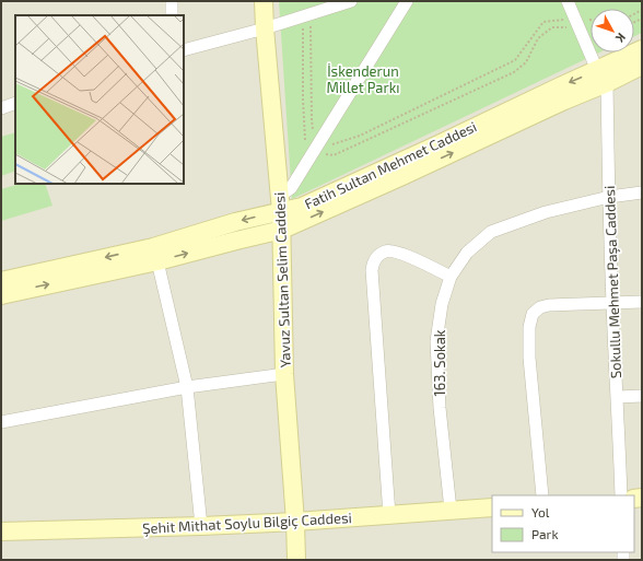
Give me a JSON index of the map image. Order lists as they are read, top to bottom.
{
  "streets": {
    "street": [
      "Fatih Sultan Mehmet Caddesi",
      "Yavuz Sultan Selim Caddesi",
      "Sokullu Mehmet Paşa Caddesi",
      "163. Sokak",
      "Şehit Mithat Soylu Bilgiç Caddesi"
    ]
  },
  "crossings": [
    ["Fatih Sultan Mehmet Caddesi", "Yavuz Sultan Selim Caddesi"],
    ["Fatih Sultan Mehmet Caddesi", "Sokullu Mehmet Paşa Caddesi"],
    ["Yavuz Sultan Selim Caddesi", "Şehit Mithat Soylu Bilgiç Caddesi"],
    ["Sokullu Mehmet Paşa Caddesi", "163. Sokak"],
    ["163. Sokak", "Şehit Mithat Soylu Bilgiç Caddesi"]
  ],
  "parks": ["İskenderun Millet Parkı"],
  "legend": ["Yol", "Park"],
  "north": "bottom right"
}
